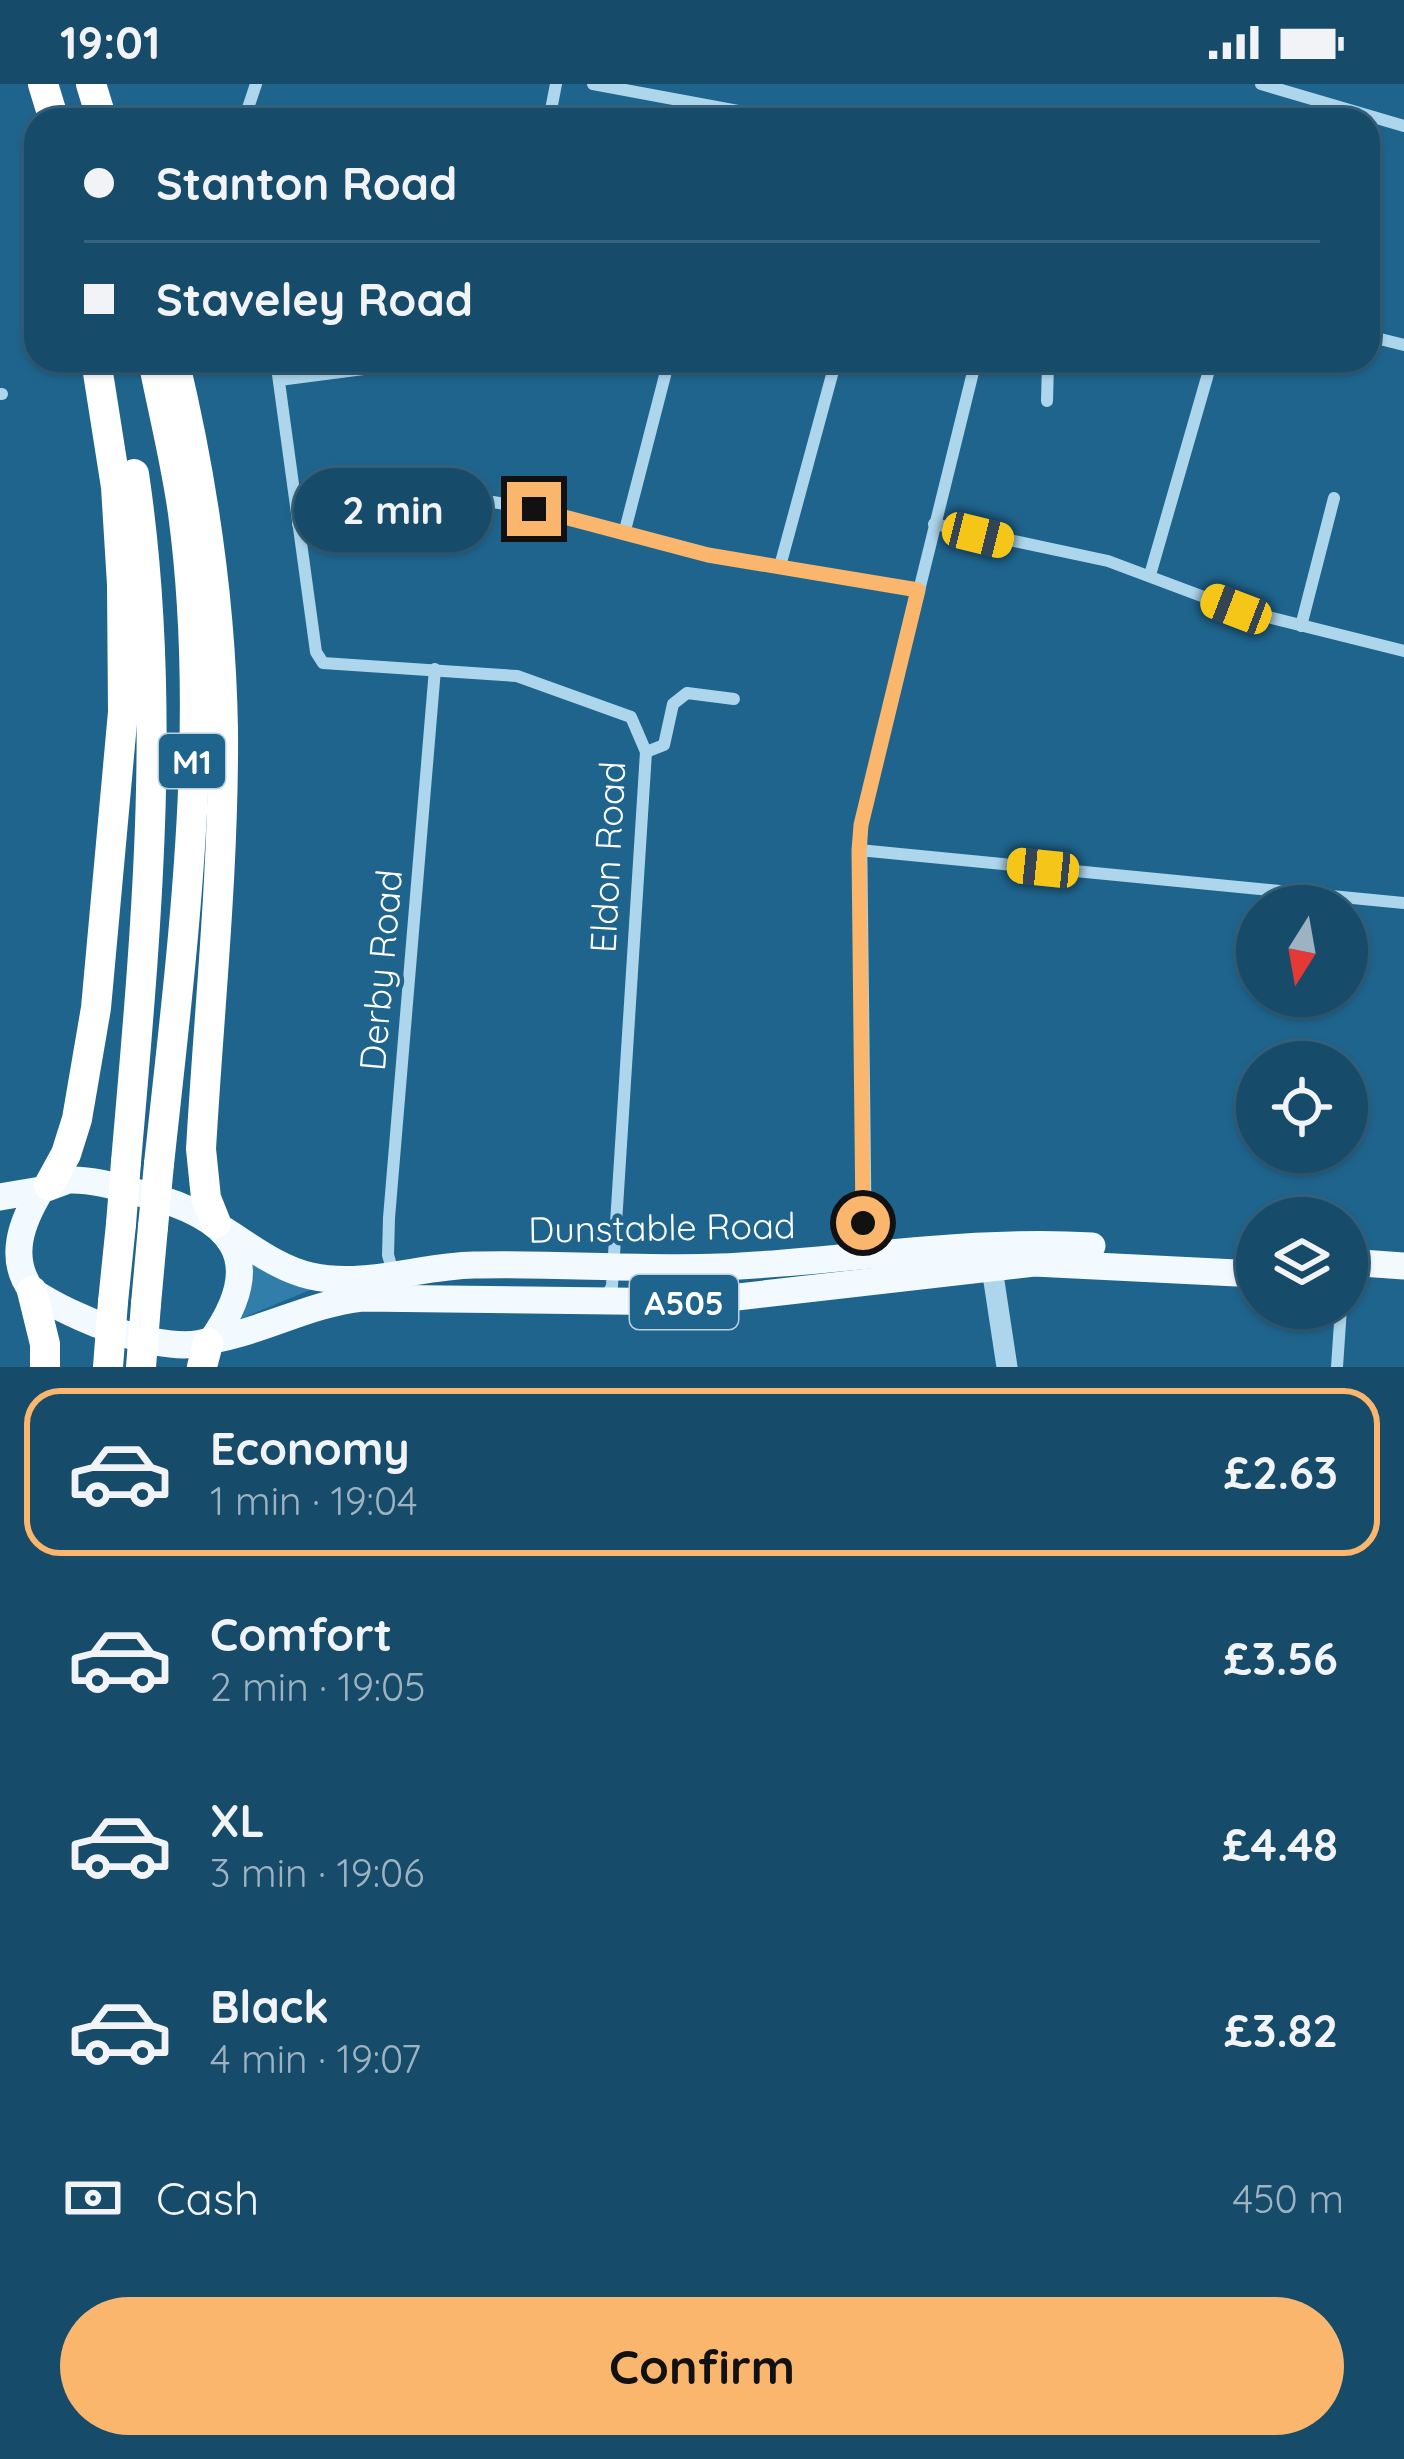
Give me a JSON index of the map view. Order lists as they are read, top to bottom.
{
  "streets": {
    "highway": ["M1"],
    "main road": ["Dunstable Road", "A505"],
    "street": ["Eldon Road", "Derby Road"]
  },
  "crossings": [
    ["Eldon Road", "Derby Road"],
    ["Eldon Road", "Dunstable Road"],
    ["Derby Road", "Dunstable Road"]
  ],
  "north": "bottom",
  "page": {
    "status": "19:01",
    "banner": ["Stanton Road", "Staveley Road"],
    "bubble": "2 min",
    "list": [
      {
        "name": "Economy",
        "note": "1 min · 19:04",
        "value": "£2.63"
      },
      {
        "name": "Comfort",
        "note": "2 min · 19:05",
        "value": "£3.56"
      },
      {
        "name": "XL",
        "note": "3 min · 19:06",
        "value": "£4.48"
      },
      {
        "name": "Black",
        "note": "4 min · 19:07",
        "value": "£3.82"
      }
    ],
    "pay": ["Cash", "450 m"],
    "buttons": "Confirm"
  }
}
